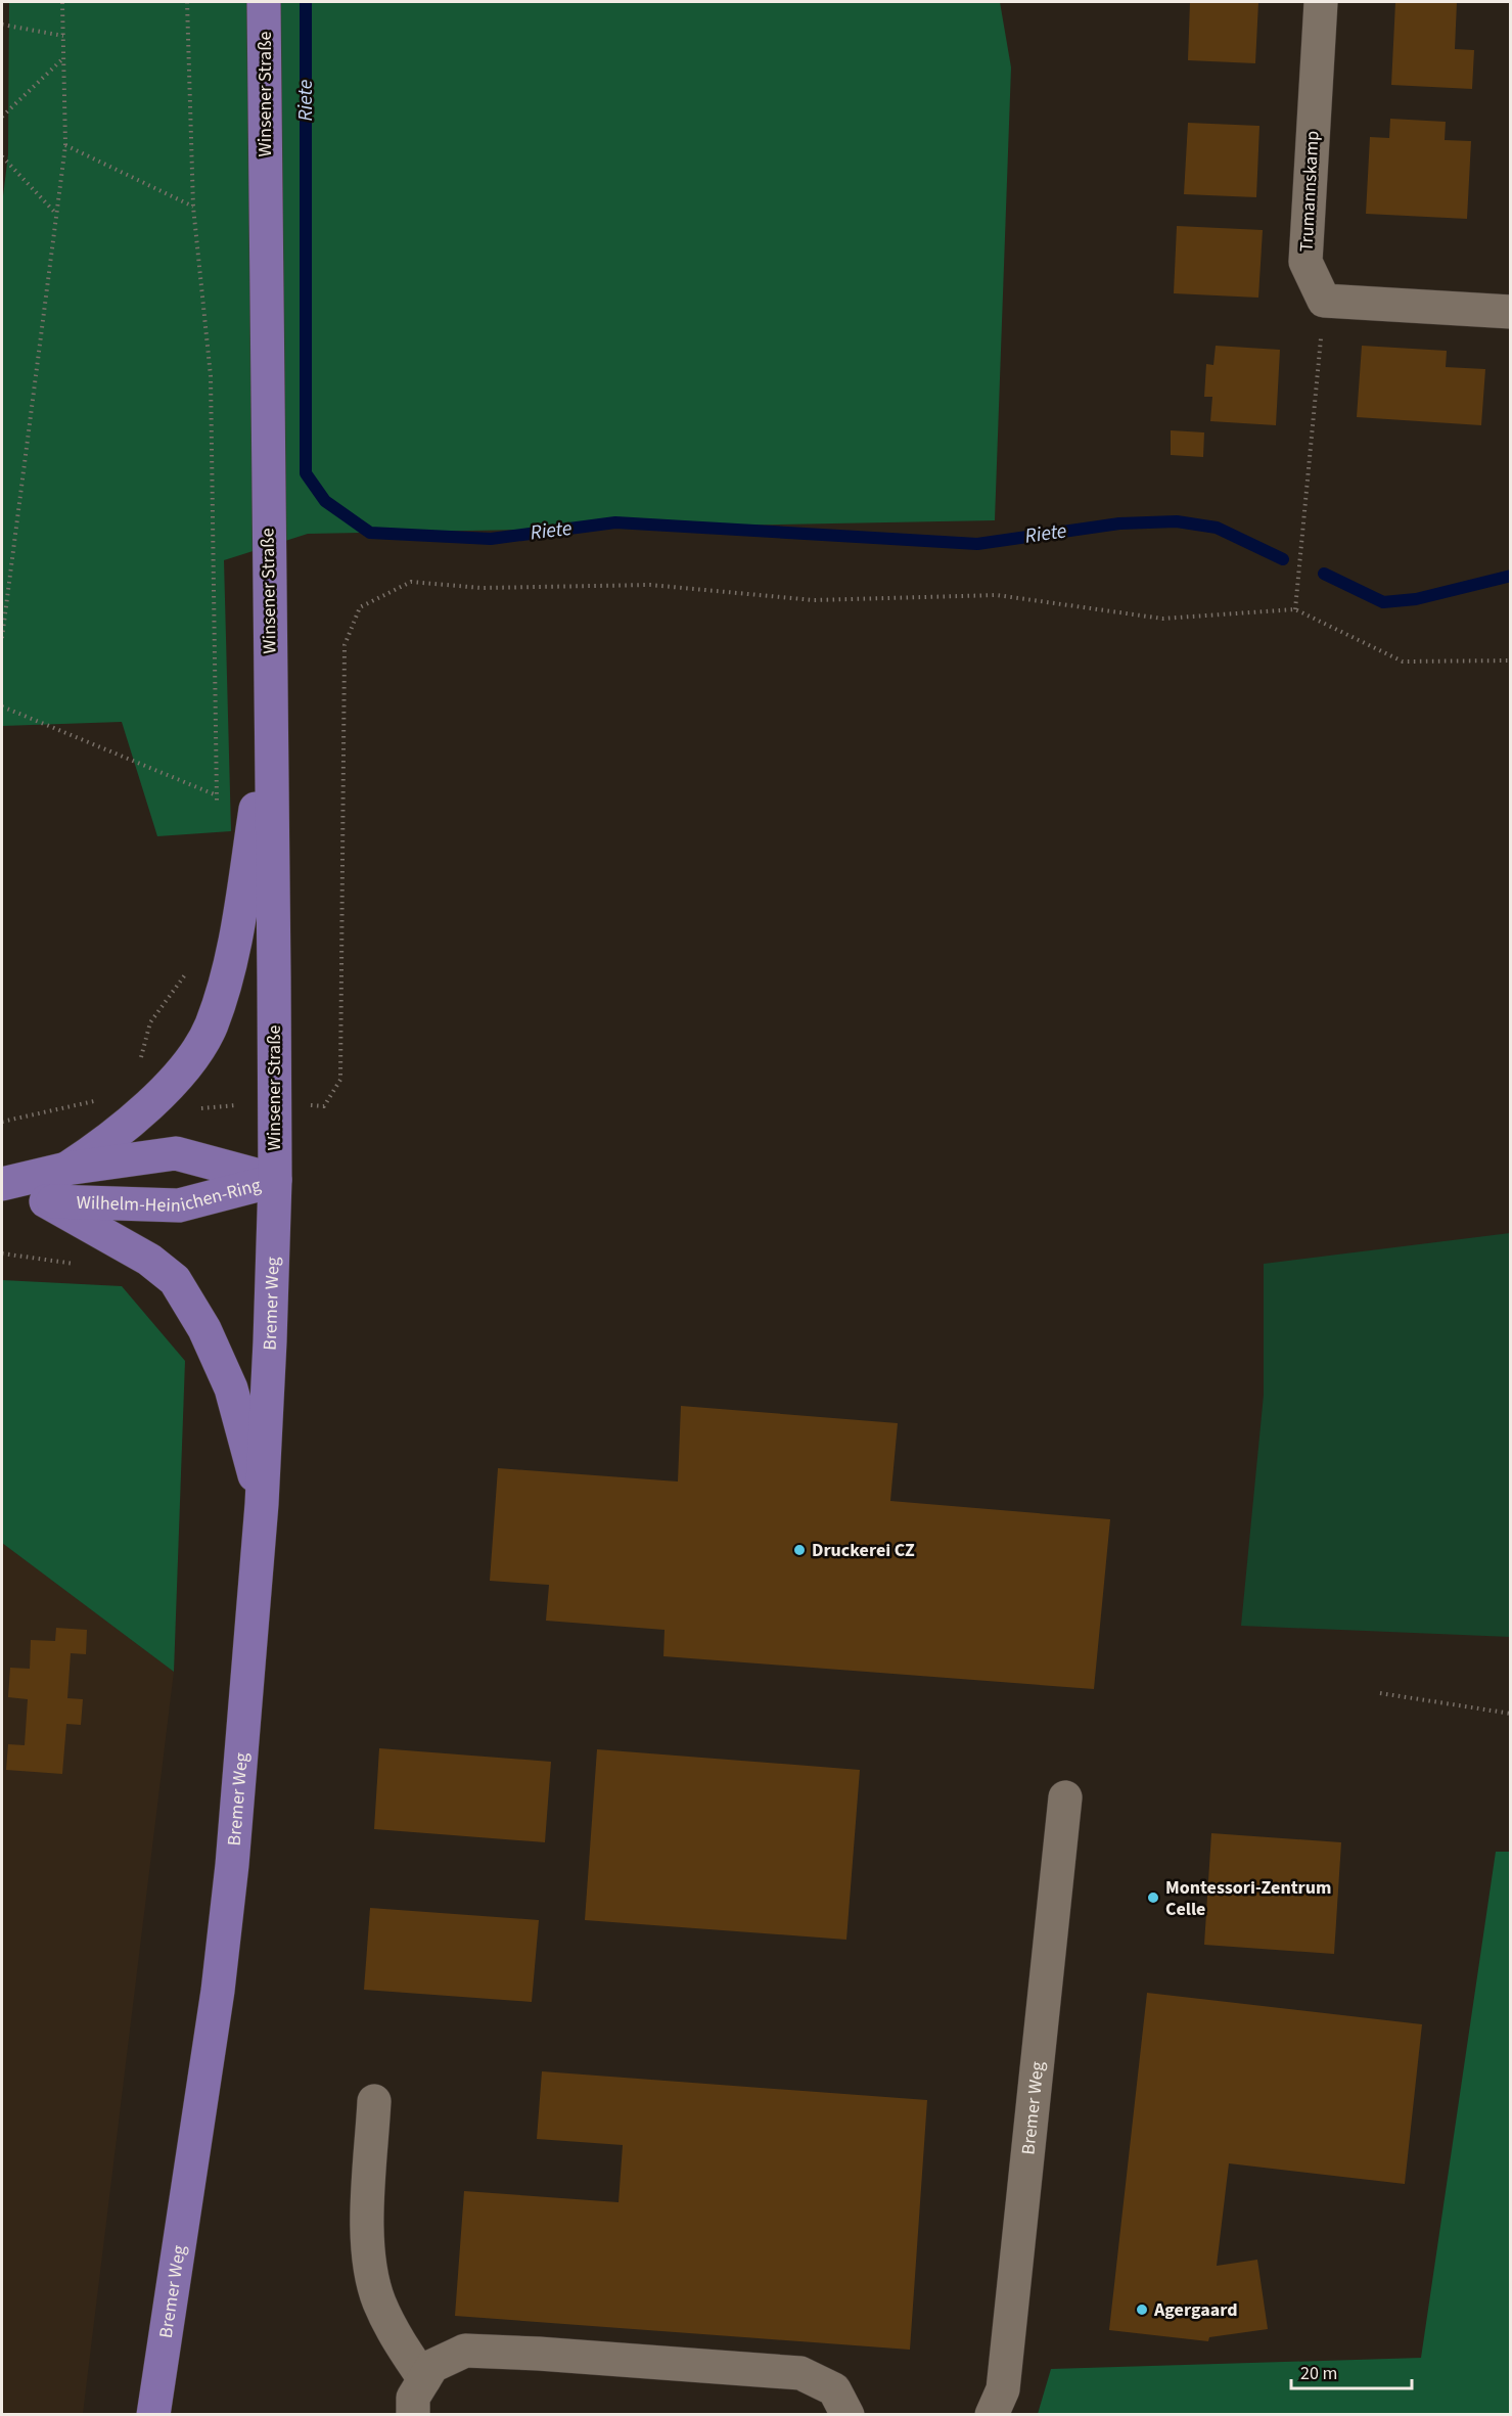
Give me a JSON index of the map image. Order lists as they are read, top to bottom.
{
  "streets": {
    "main road": ["Winsener Straße", "Wilhelm-Heinichen-Ring", "Bremer Weg"],
    "street": ["Trumannskamp"]
  },
  "crossings": [
    ["Winsener Straße", "Wilhelm-Heinichen-Ring"],
    ["Winsener Straße", "Bremer Weg"],
    ["Wilhelm-Heinichen-Ring", "Bremer Weg"]
  ],
  "water": ["Riete"],
  "places": ["Druckerei CZ", "Montessori-Zentrum Celle", "Agergaard"],
  "scale_bar": "20 m"
}
